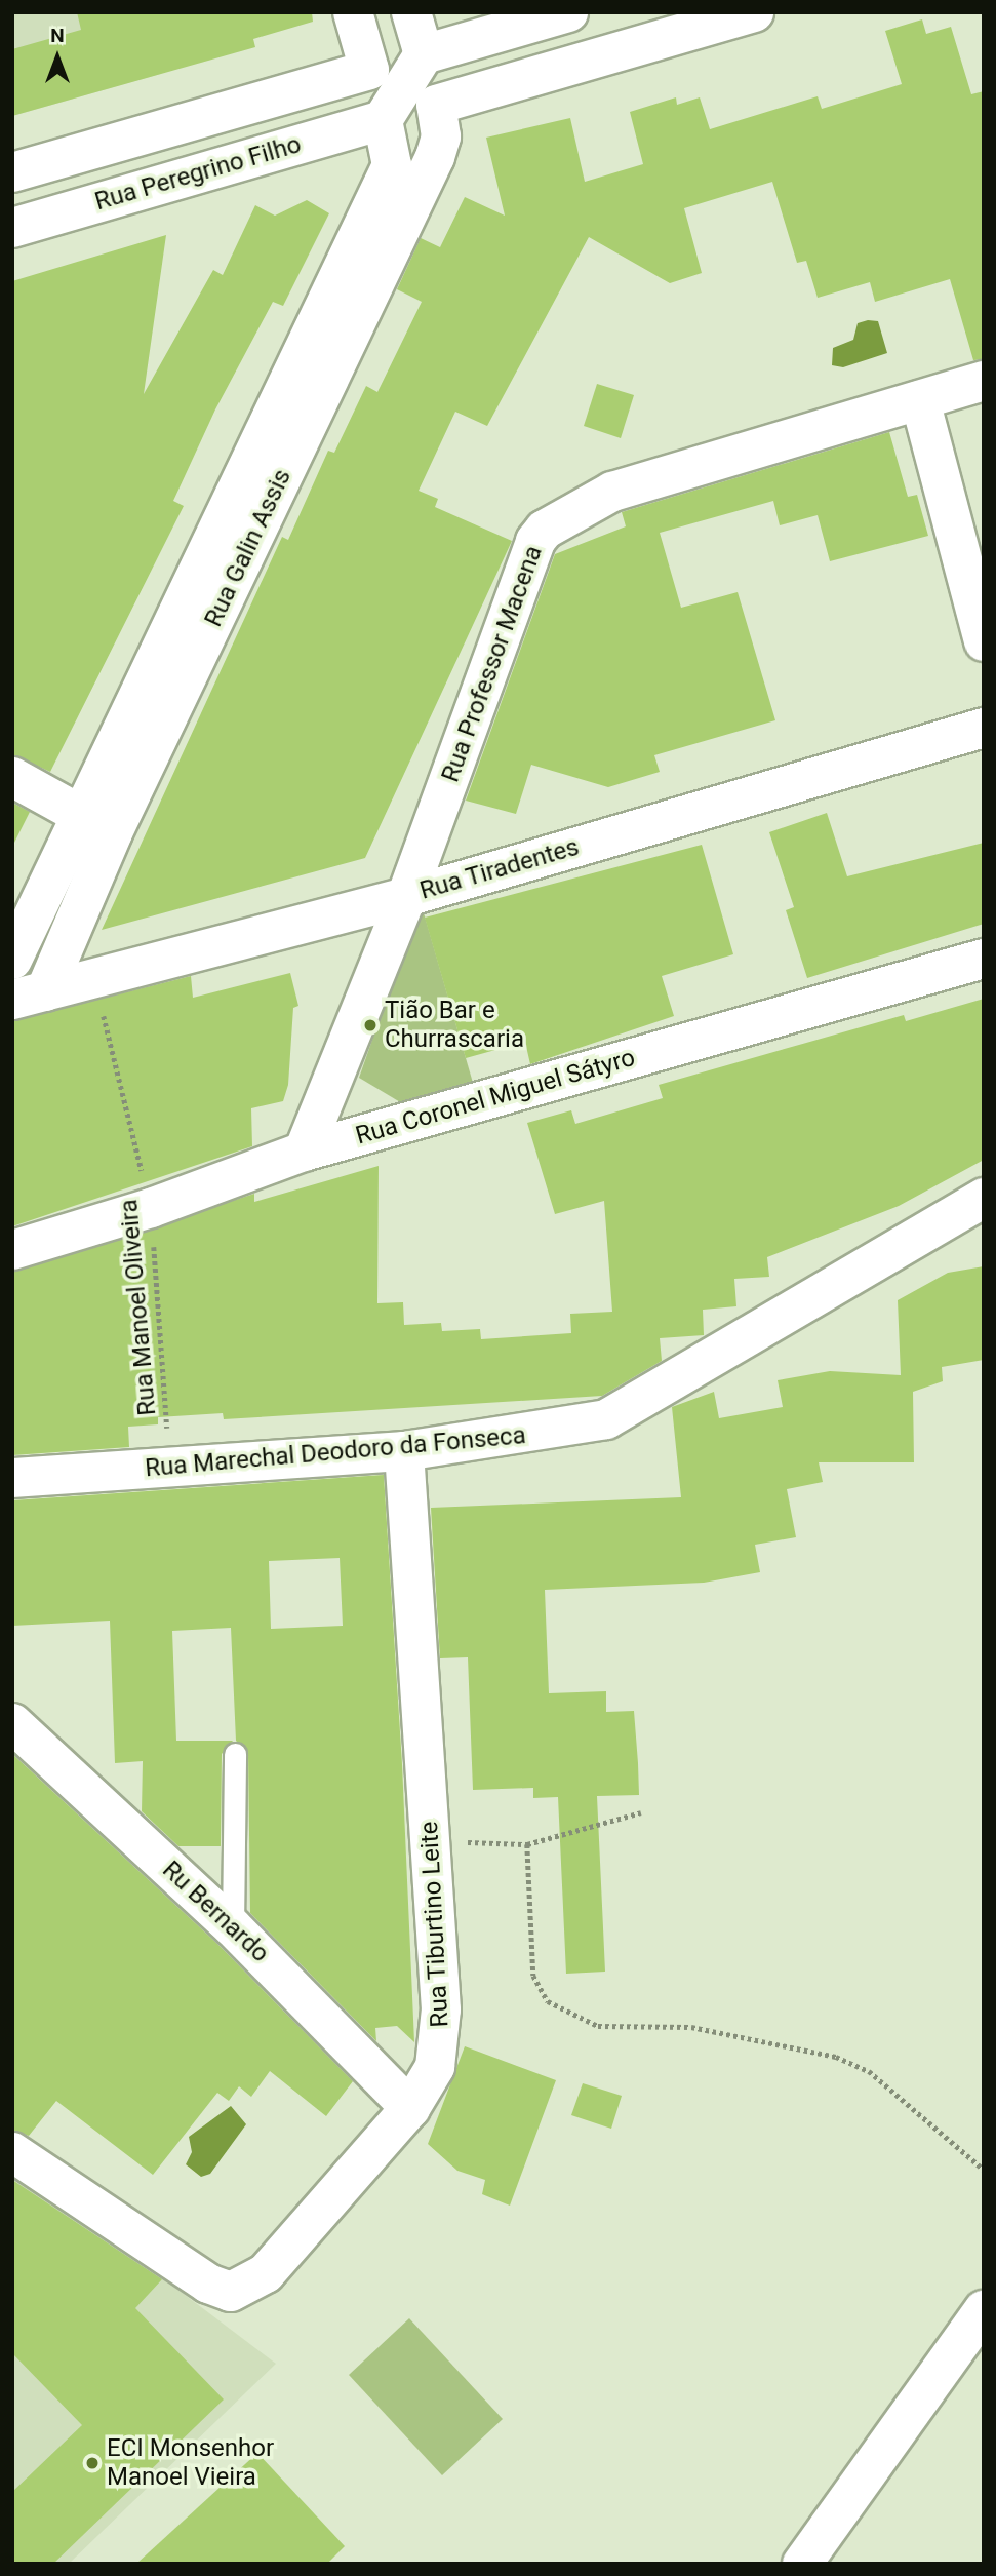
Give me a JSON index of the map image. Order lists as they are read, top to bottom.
{
  "streets": {
    "street": [
      "Rua Peregrino Filho",
      "Rua Galin Assis",
      "Rua Professor Macena",
      "Rua Tiradentes",
      "Rua Coronel Miguel Sátyro",
      "Rua Marechal Deodoro da Fonseca",
      "Ru Bernardo",
      "Rua Tiburtino Leite"
    ],
    "path": ["Rua Manoel Oliveira"]
  },
  "crossings": [
    ["Rua Peregrino Filho", "Rua Galin Assis"],
    ["Rua Galin Assis", "Rua Tiradentes"],
    ["Rua Professor Macena", "Rua Tiradentes"],
    ["Rua Professor Macena", "Rua Coronel Miguel Sátyro"],
    ["Rua Tiradentes", "Rua Manoel Oliveira"],
    ["Rua Coronel Miguel Sátyro", "Rua Manoel Oliveira"],
    ["Rua Manoel Oliveira", "Rua Marechal Deodoro da Fonseca"],
    ["Rua Marechal Deodoro da Fonseca", "Rua Tiburtino Leite"],
    ["Ru Bernardo", "Rua Tiburtino Leite"]
  ],
  "places": ["Tião Bar e Churrascaria", "ECI Monsenhor Manoel Vieira"],
  "north": "top"
}
